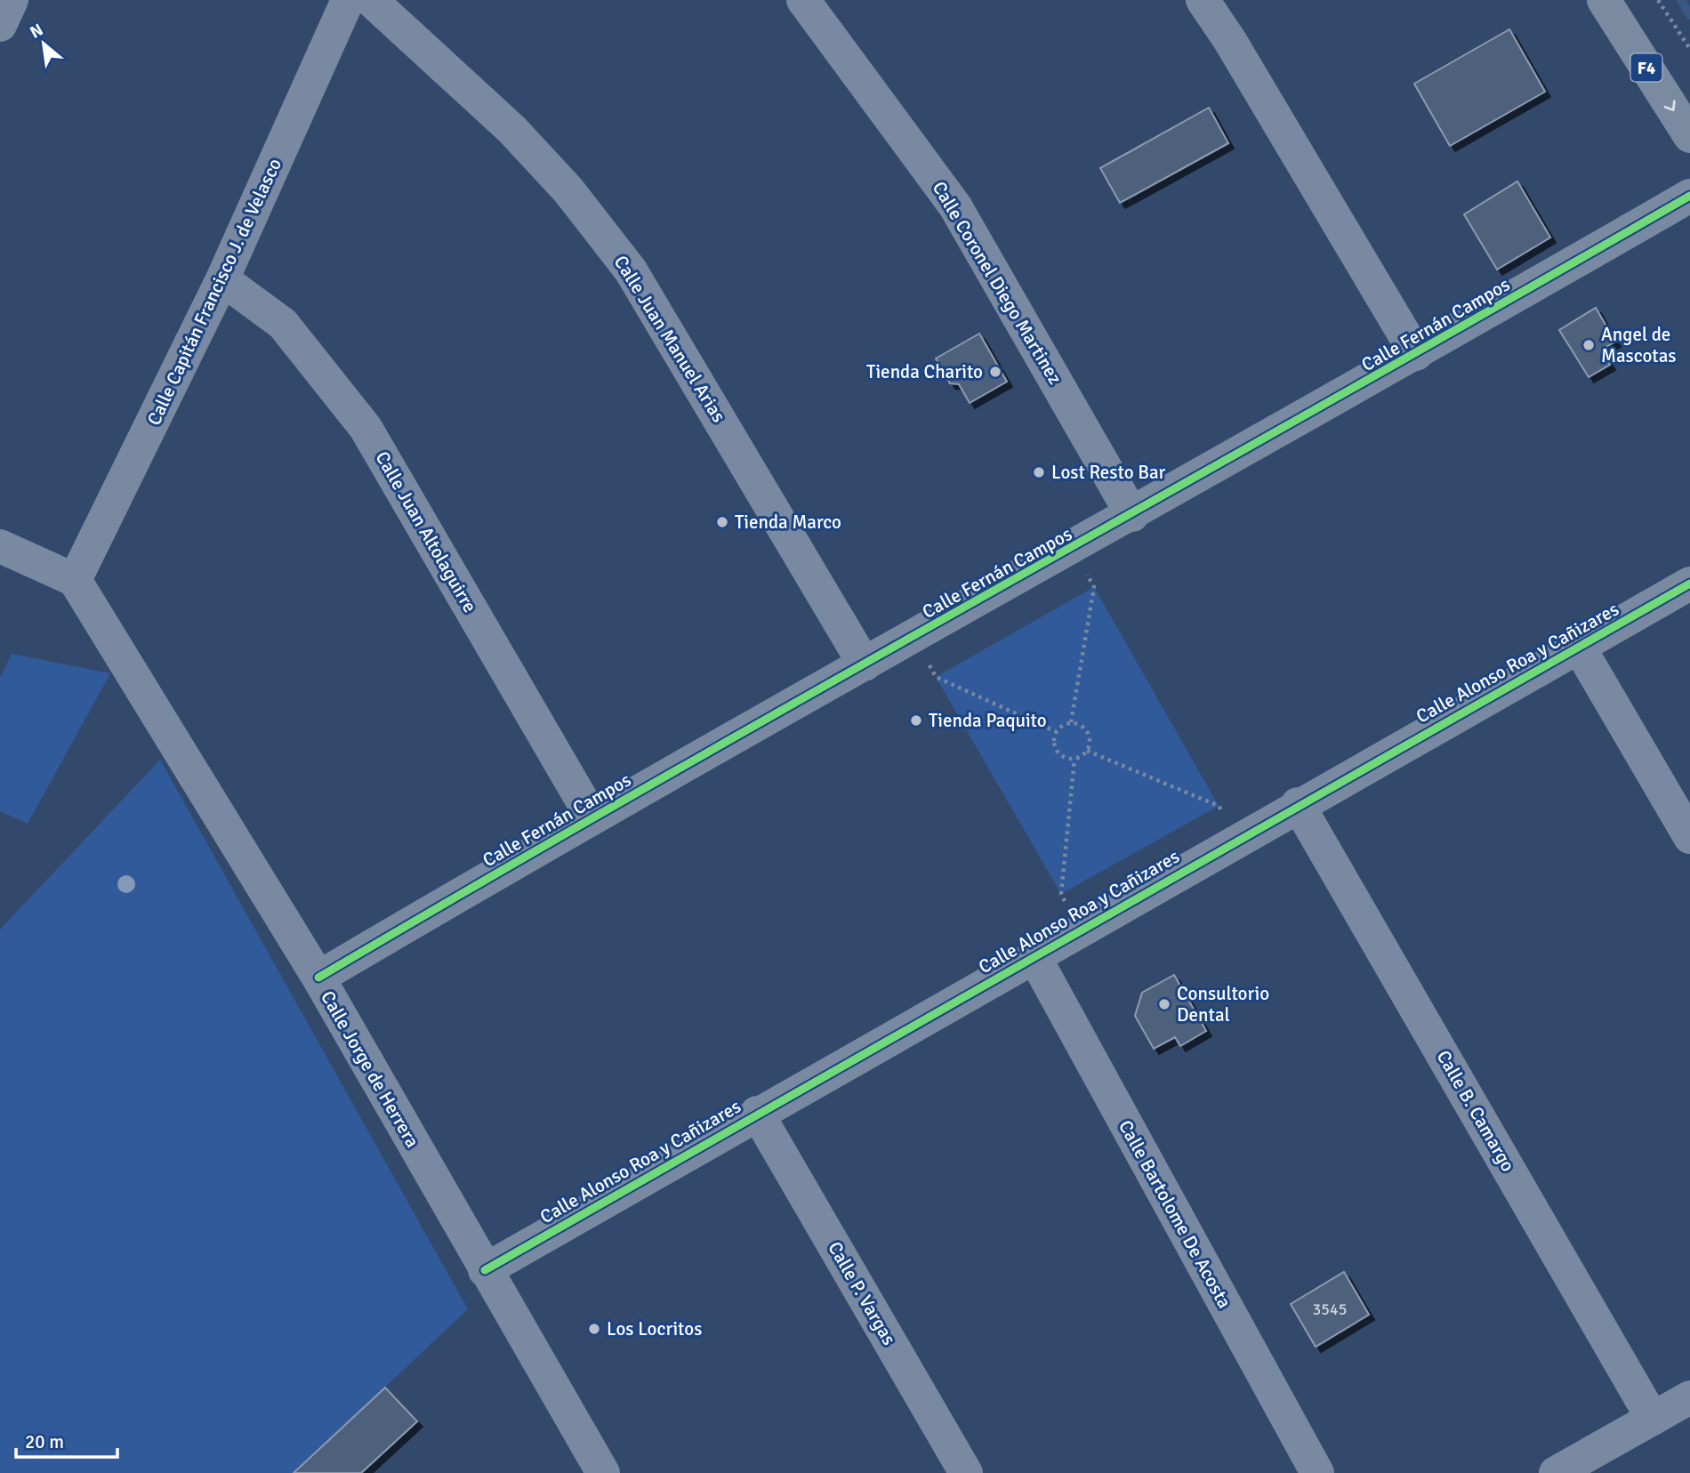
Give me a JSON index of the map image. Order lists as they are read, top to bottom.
{
  "streets": {
    "highway": ["F4"],
    "street": [
      "Calle Coronel Diego Martinez",
      "Calle Capitán Francisco J. de Velasco",
      "Calle Fernán Campos",
      "Calle Juan Manuel Arias",
      "Calle Juan Altolaguirre",
      "Calle Alonso Roa y Cañizares",
      "Calle Jorge de Herrera",
      "Calle B. Camargo",
      "Calle Bartolome De Acosta",
      "Calle P. Vargas"
    ]
  },
  "crossings": [
    ["Calle Coronel Diego Martinez", "Calle Fernán Campos"],
    ["Calle Capitán Francisco J. de Velasco", "Calle Juan Altolaguirre"],
    ["Calle Capitán Francisco J. de Velasco", "Calle Jorge de Herrera"],
    ["Calle Fernán Campos", "Calle Juan Manuel Arias"],
    ["Calle Fernán Campos", "Calle Juan Altolaguirre"],
    ["Calle Fernán Campos", "Calle Jorge de Herrera"],
    ["Calle Alonso Roa y Cañizares", "Calle Jorge de Herrera"],
    ["Calle Alonso Roa y Cañizares", "Calle B. Camargo"],
    ["Calle Alonso Roa y Cañizares", "Calle Bartolome De Acosta"],
    ["Calle Alonso Roa y Cañizares", "Calle P. Vargas"]
  ],
  "places": [
    "Angel de Mascotas",
    "Tienda Charito",
    "Lost Resto Bar",
    "Tienda Marco",
    "Tienda Paquito",
    "Consultorio Dental",
    "Los Locritos"
  ],
  "house_numbers": ["3545"],
  "scale_bar": "20 m",
  "north": "top left"
}
